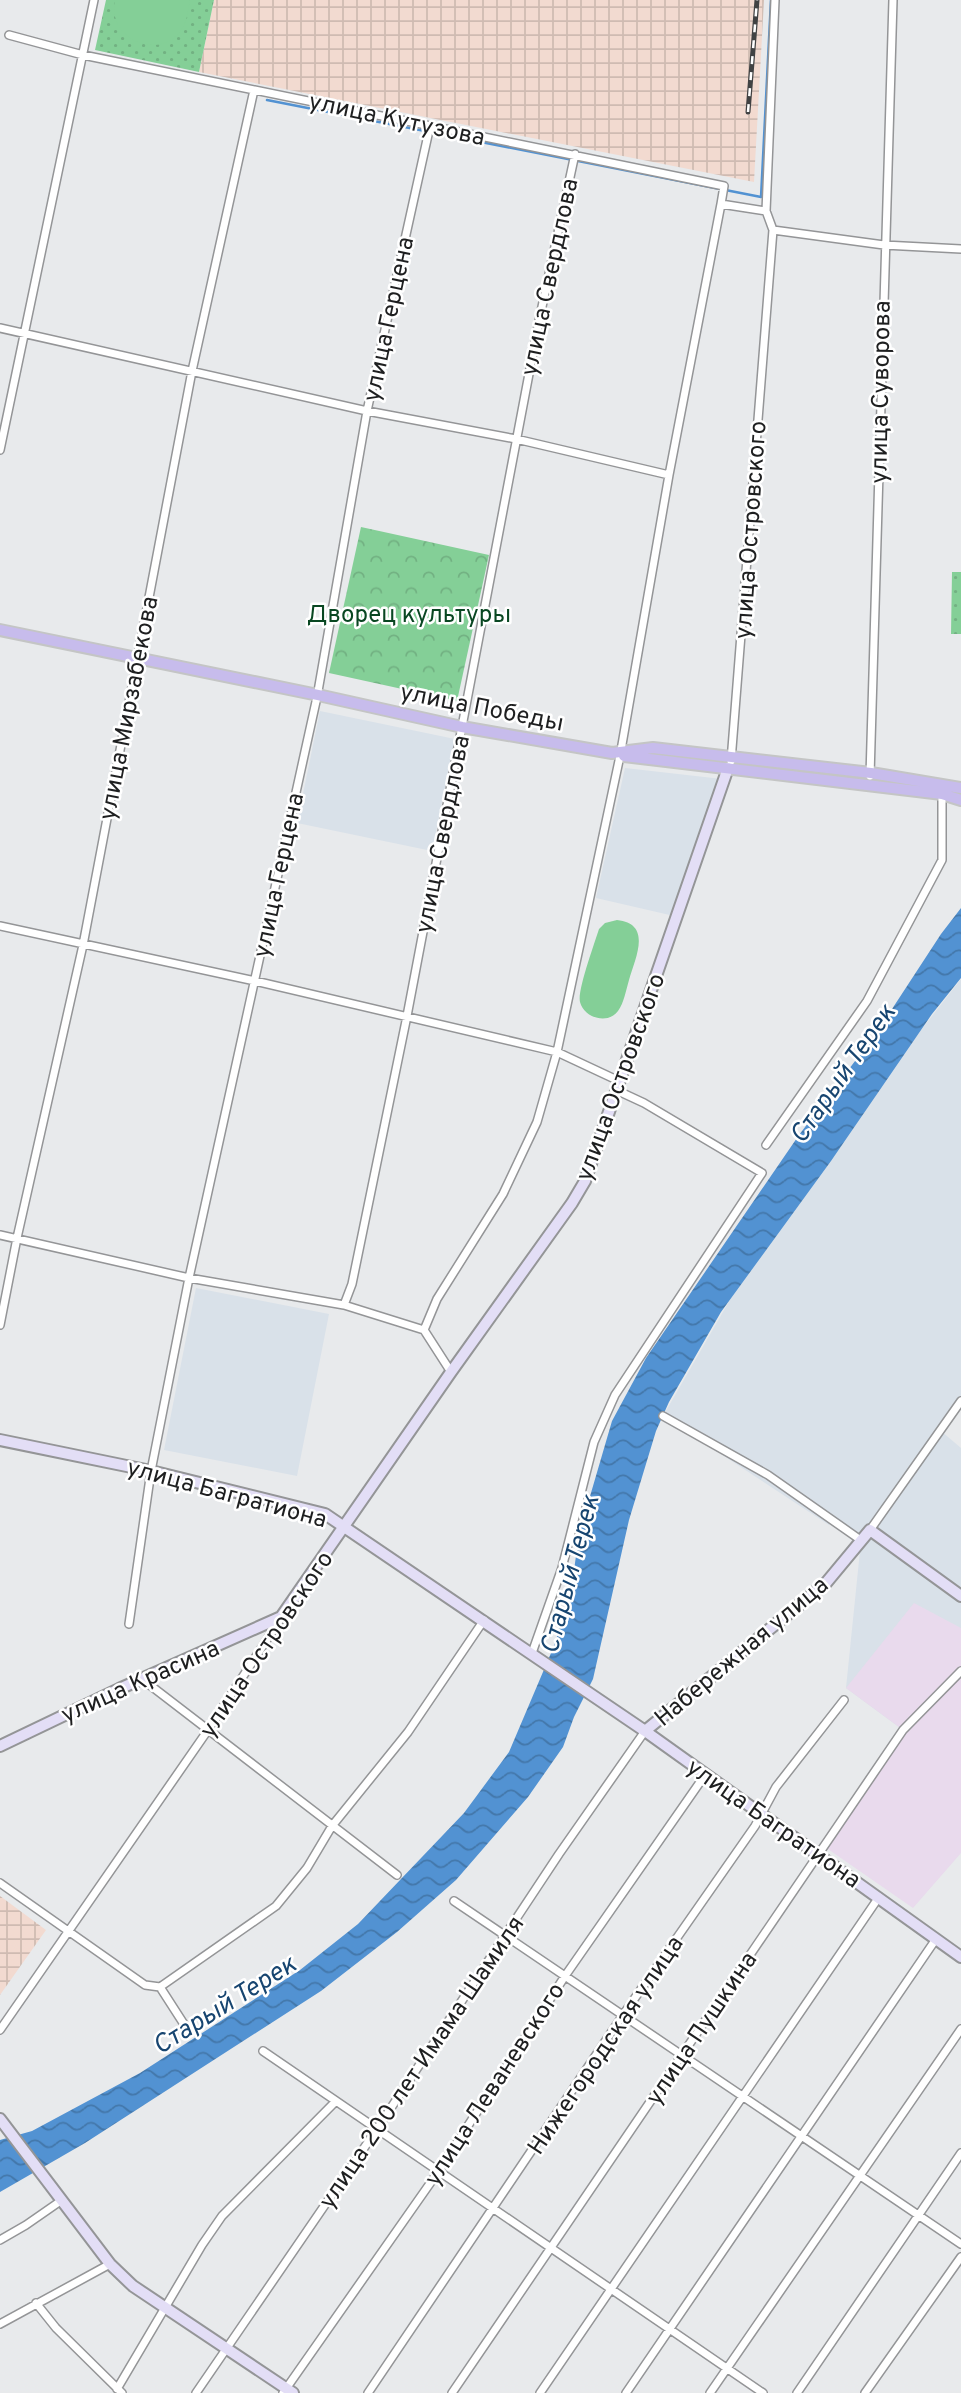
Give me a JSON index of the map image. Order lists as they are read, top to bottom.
{
  "streets": {
    "main road": ["улица Победы"],
    "street": [
      "улица Кутузова",
      "улица Свердлова",
      "улица Герцена",
      "улица Суворова",
      "улица Островского",
      "улица Мирзабекова",
      "улица Багратиона",
      "Набережная улица",
      "улица Красина",
      "улица Пушкина",
      "Нижегородская улица",
      "улица 200 лет Имама Шамиля",
      "улица Леваневского"
    ]
  },
  "crossings": [
    ["улица Кутузова", "улица Свердлова"],
    ["улица Кутузова", "улица Герцена"],
    ["улица Кутузова", "улица Мирзабекова"],
    ["улица Свердлова", "улица Победы"],
    ["улица Герцена", "улица Победы"],
    ["улица Герцена", "улица Багратиона"],
    ["улица Суворова", "улица Победы"],
    ["улица Островского", "улица Победы"],
    ["улица Островского", "улица Багратиона"],
    ["улица Островского", "улица Красина"],
    ["улица Победы", "улица Мирзабекова"],
    ["улица Багратиона", "Набережная улица"],
    ["улица Багратиона", "улица Пушкина"],
    ["улица Багратиона", "Нижегородская улица"],
    ["улица Багратиона", "улица 200 лет Имама Шамиля"],
    ["улица Багратиона", "улица Леваневского"],
    ["Набережная улица", "улица 200 лет Имама Шамиля"]
  ],
  "water": ["Старый Терек"],
  "parks": ["Дворец культуры"]
}
